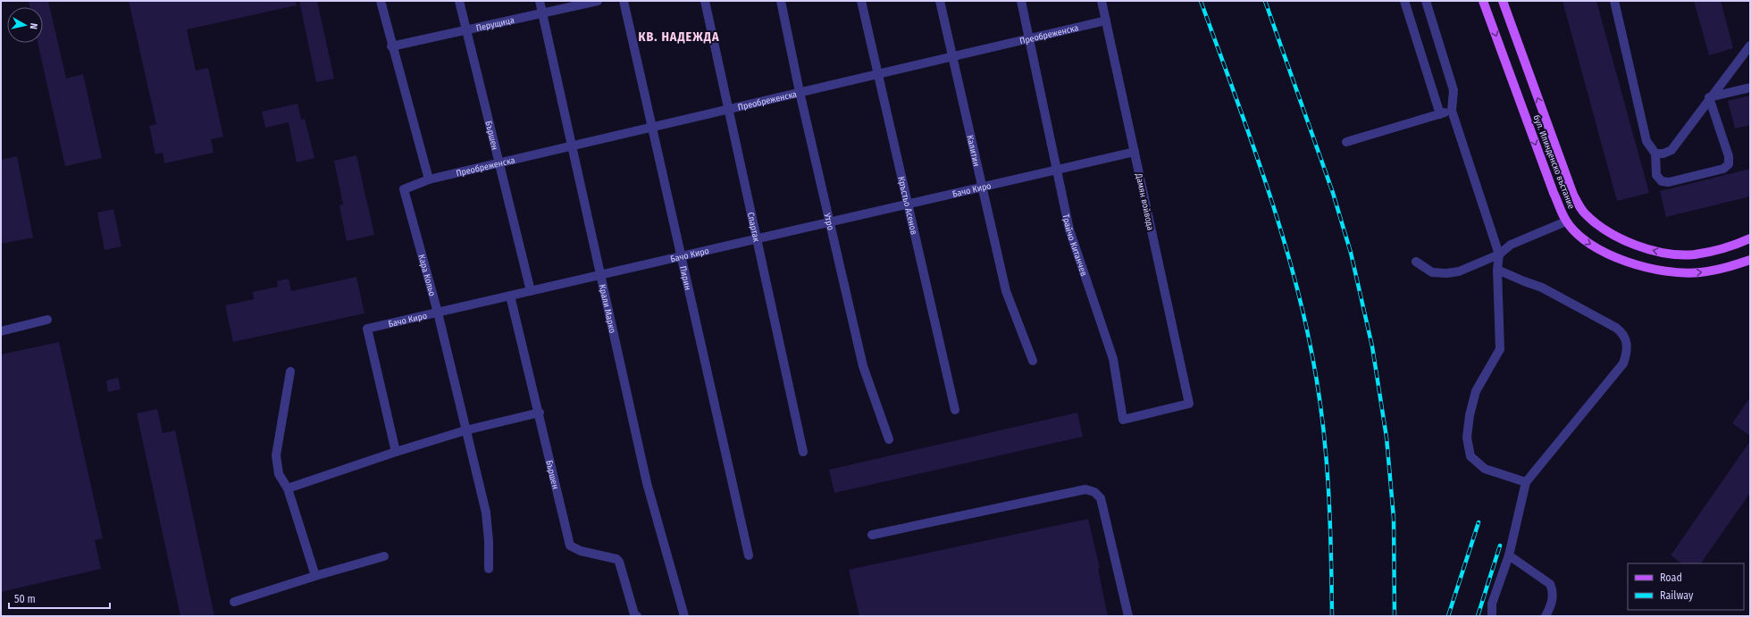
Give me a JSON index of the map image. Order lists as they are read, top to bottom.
{
  "streets": {
    "main road": ["бул. Илинденско въстание"],
    "street": [
      "Перущица",
      "Преобреженска",
      "Бършен",
      "Калитин",
      "Бачо Киро",
      "Дамян войвода",
      "Кръстьо Асенов",
      "Утро",
      "Спартак",
      "Трайчо Китанчев",
      "Кара Кольо",
      "Пирин",
      "Крали Марко"
    ]
  },
  "crossings": [
    ["Перущица", "Бършен"],
    ["Перущица", "Крали Марко"],
    ["Преобреженска", "Бършен"],
    ["Преобреженска", "Калитин"],
    ["Преобреженска", "Дамян войвода"],
    ["Преобреженска", "Кръстьо Асенов"],
    ["Преобреженска", "Утро"],
    ["Преобреженска", "Спартак"],
    ["Преобреженска", "Трайчо Китанчев"],
    ["Преобреженска", "Кара Кольо"],
    ["Преобреженска", "Пирин"],
    ["Преобреженска", "Крали Марко"],
    ["Бършен", "Бачо Киро"],
    ["Калитин", "Бачо Киро"],
    ["Бачо Киро", "Дамян войвода"],
    ["Бачо Киро", "Кръстьо Асенов"],
    ["Бачо Киро", "Утро"],
    ["Бачо Киро", "Спартак"],
    ["Бачо Киро", "Трайчо Китанчев"],
    ["Бачо Киро", "Кара Кольо"],
    ["Бачо Киро", "Пирин"],
    ["Бачо Киро", "Крали Марко"],
    ["Дамян войвода", "Трайчо Китанчев"]
  ],
  "districts": ["КВ. НАДЕЖДА"],
  "legend": ["Road", "Railway"],
  "scale_bar": "50 m",
  "north": "right"
}
